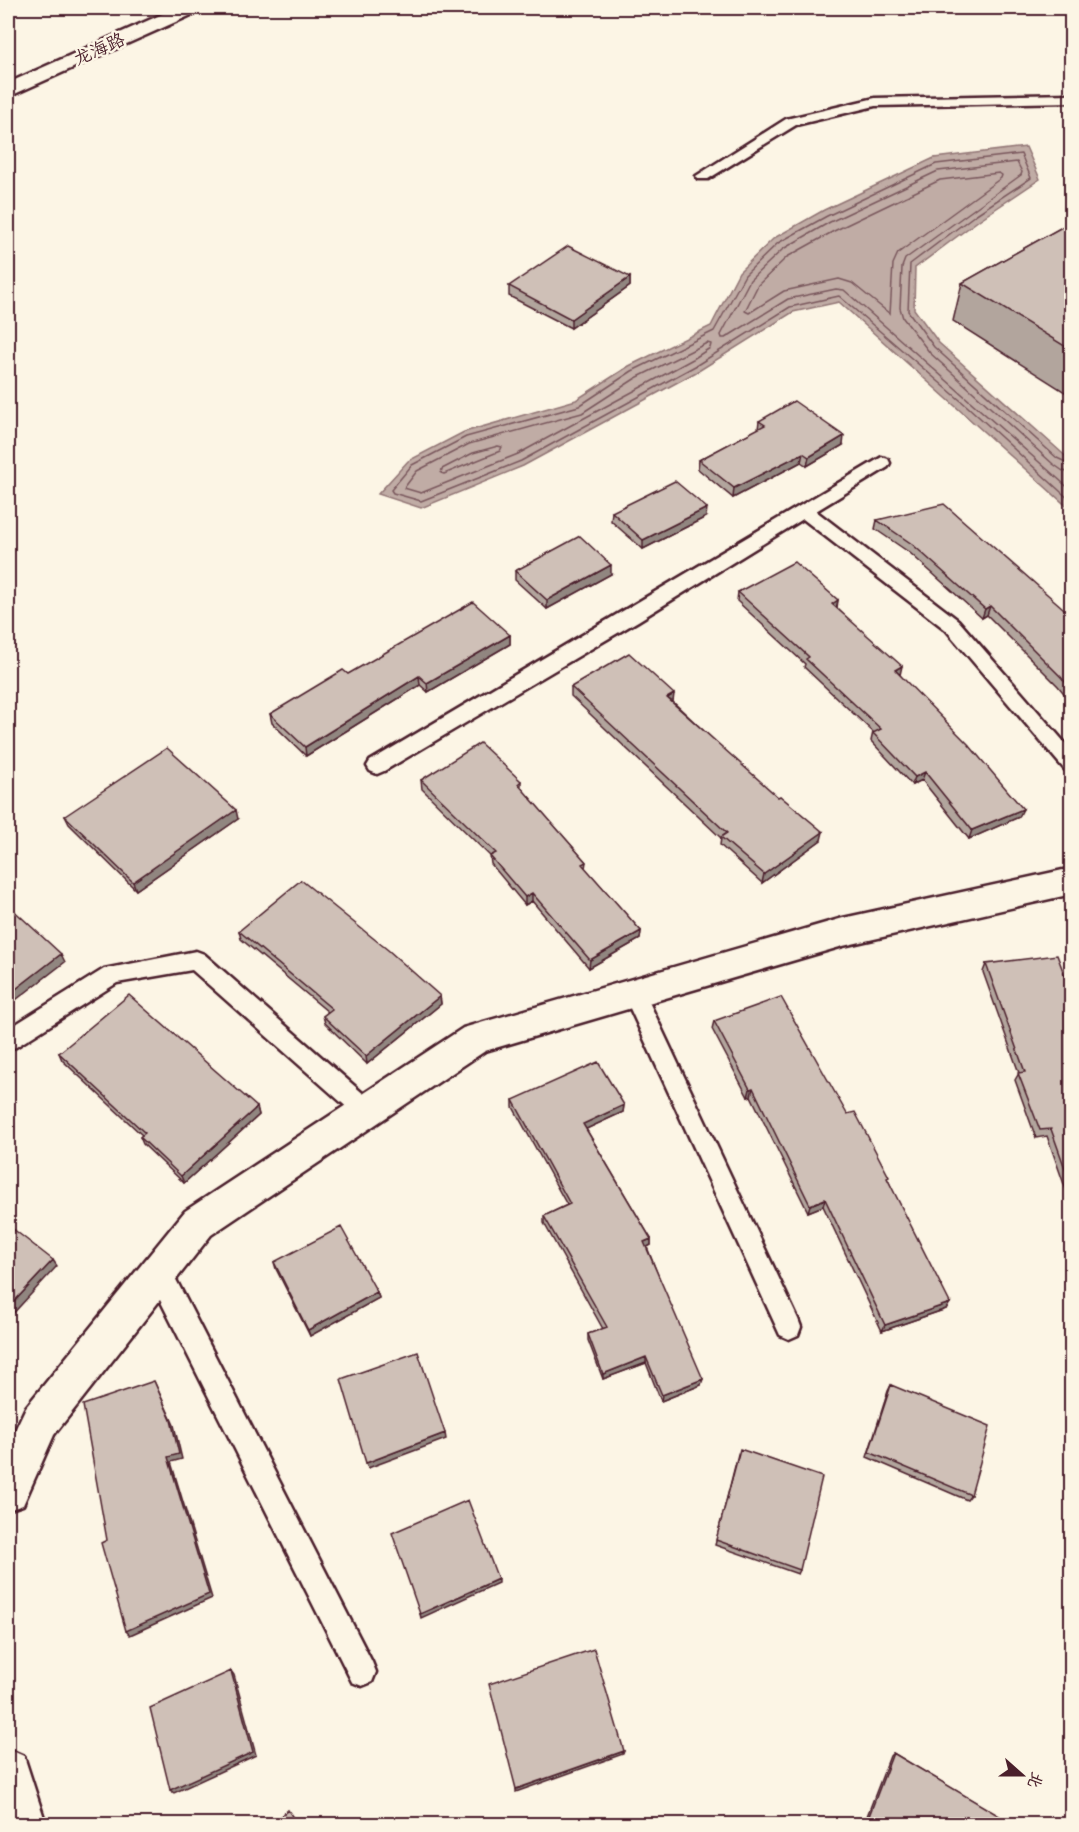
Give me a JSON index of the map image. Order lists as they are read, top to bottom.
{
  "streets": {
    "street": ["龙海路"]
  },
  "north": "right"
}
